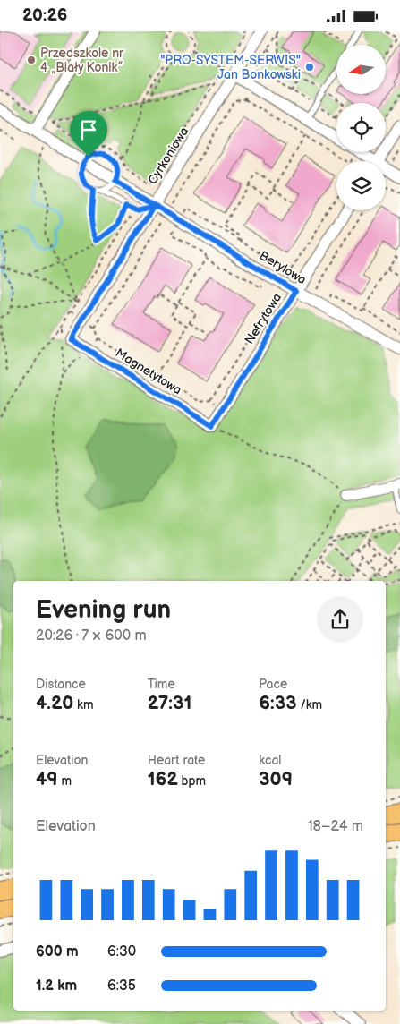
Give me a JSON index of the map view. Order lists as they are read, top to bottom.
{
  "streets": {
    "street": [
      "Cyrkoniowa",
      "Berylowa",
      "Nefrytowa",
      "Magnetytowa"
    ]
  },
  "crossings": [
    ["Cyrkoniowa", "Berylowa"],
    ["Cyrkoniowa", "Magnetytowa"],
    ["Berylowa", "Nefrytowa"],
    ["Nefrytowa", "Magnetytowa"]
  ],
  "places": ["Przedszkole nr 4 „Biały Konik”", "\"PRO-SYSTEM-SERWIS\" Jan Bonkowski"],
  "north": "left",
  "page": {
    "status": "20:26",
    "heading": ["Evening run", "20:26 · 7 × 600 m"],
    "stats": [
      ["Distance", "4.20 km"],
      ["Time", "27:31"],
      ["Pace", "6:33 /km"],
      ["Elevation", "49 m"],
      ["Heart rate", "162 bpm"],
      ["kcal", "309"]
    ],
    "chart": ["Elevation", "18–24 m"],
    "list": [
      {
        "name": "600 m",
        "note": "6:30"
      },
      {
        "name": "1.2 km",
        "note": "6:35"
      }
    ]
  }
}
